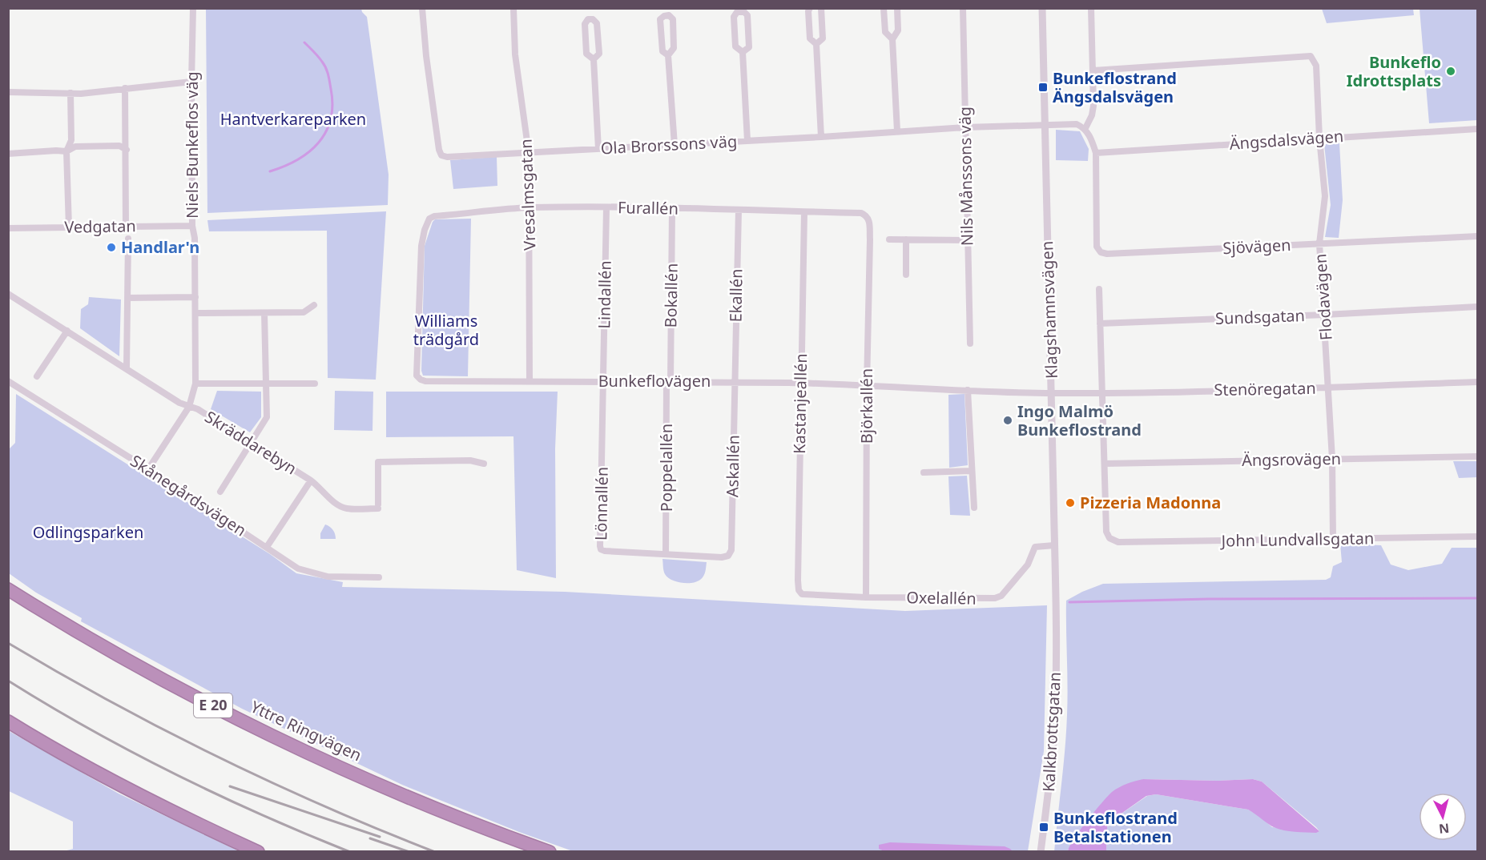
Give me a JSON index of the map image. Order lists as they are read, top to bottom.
{
  "streets": {
    "highway": ["E 20", "Yttre Ringvägen"],
    "street": [
      "Ängsdalsvägen",
      "Niels Bunkeflos väg",
      "Ola Brorssons väg",
      "Nils Månssons väg",
      "Vresalmsgatan",
      "Furallén",
      "Vedgatan",
      "Sjövägen",
      "Lindallén",
      "Bokallén",
      "Ekallén",
      "Flodavägen",
      "Klagshamnsvägen",
      "Sundsgatan",
      "Bunkeflovägen",
      "Stenöregatan",
      "Kastanjeallén",
      "Björkallén",
      "Skräddarebyn",
      "Ängsrovägen",
      "Askallén",
      "Poppelallén",
      "Skånegårdsvägen",
      "Lönnallén",
      "John Lundvallsgatan",
      "Oxelallén",
      "Kalkbrottsgatan"
    ]
  },
  "crossings": [
    ["Ängsdalsvägen", "Sjövägen"],
    ["Ängsdalsvägen", "Flodavägen"],
    ["Niels Bunkeflos väg", "Vedgatan"],
    ["Niels Bunkeflos väg", "Skräddarebyn"],
    ["Niels Bunkeflos väg", "Skånegårdsvägen"],
    ["Ola Brorssons väg", "Nils Månssons väg"],
    ["Ola Brorssons väg", "Vresalmsgatan"],
    ["Ola Brorssons väg", "Klagshamnsvägen"],
    ["Vresalmsgatan", "Furallén"],
    ["Vresalmsgatan", "Bunkeflovägen"],
    ["Furallén", "Lindallén"],
    ["Furallén", "Bokallén"],
    ["Furallén", "Ekallén"],
    ["Furallén", "Bunkeflovägen"],
    ["Furallén", "Kastanjeallén"],
    ["Furallén", "Björkallén"],
    ["Sjövägen", "Flodavägen"],
    ["Lindallén", "Bunkeflovägen"],
    ["Lindallén", "Lönnallén"],
    ["Bokallén", "Bunkeflovägen"],
    ["Bokallén", "Poppelallén"],
    ["Ekallén", "Bunkeflovägen"],
    ["Ekallén", "Askallén"],
    ["Flodavägen", "Sundsgatan"],
    ["Flodavägen", "Stenöregatan"],
    ["Flodavägen", "Ängsrovägen"],
    ["Flodavägen", "John Lundvallsgatan"],
    ["Klagshamnsvägen", "Bunkeflovägen"],
    ["Klagshamnsvägen", "Stenöregatan"],
    ["Klagshamnsvägen", "Oxelallén"],
    ["Klagshamnsvägen", "Kalkbrottsgatan"],
    ["Bunkeflovägen", "Stenöregatan"],
    ["Bunkeflovägen", "Kastanjeallén"],
    ["Bunkeflovägen", "Björkallén"],
    ["Bunkeflovägen", "Askallén"],
    ["Bunkeflovägen", "Poppelallén"],
    ["Bunkeflovägen", "Lönnallén"],
    ["Kastanjeallén", "Oxelallén"],
    ["Björkallén", "Oxelallén"],
    ["Ängsrovägen", "John Lundvallsgatan"],
    ["Askallén", "Lönnallén"],
    ["Poppelallén", "Lönnallén"]
  ],
  "parks": ["Hantverkareparken", "Williams trädgård", "Odlingsparken"],
  "places": {
    "other": [
      "Bunkeflo Idrottsplats",
      "Handlar'n",
      "Ingo Malmö Bunkeflostrand",
      "Pizzeria Madonna"
    ],
    "transit": ["Bunkeflostrand Ängsdalsvägen", "Bunkeflostrand Betalstationen"]
  },
  "north": "bottom"
}
